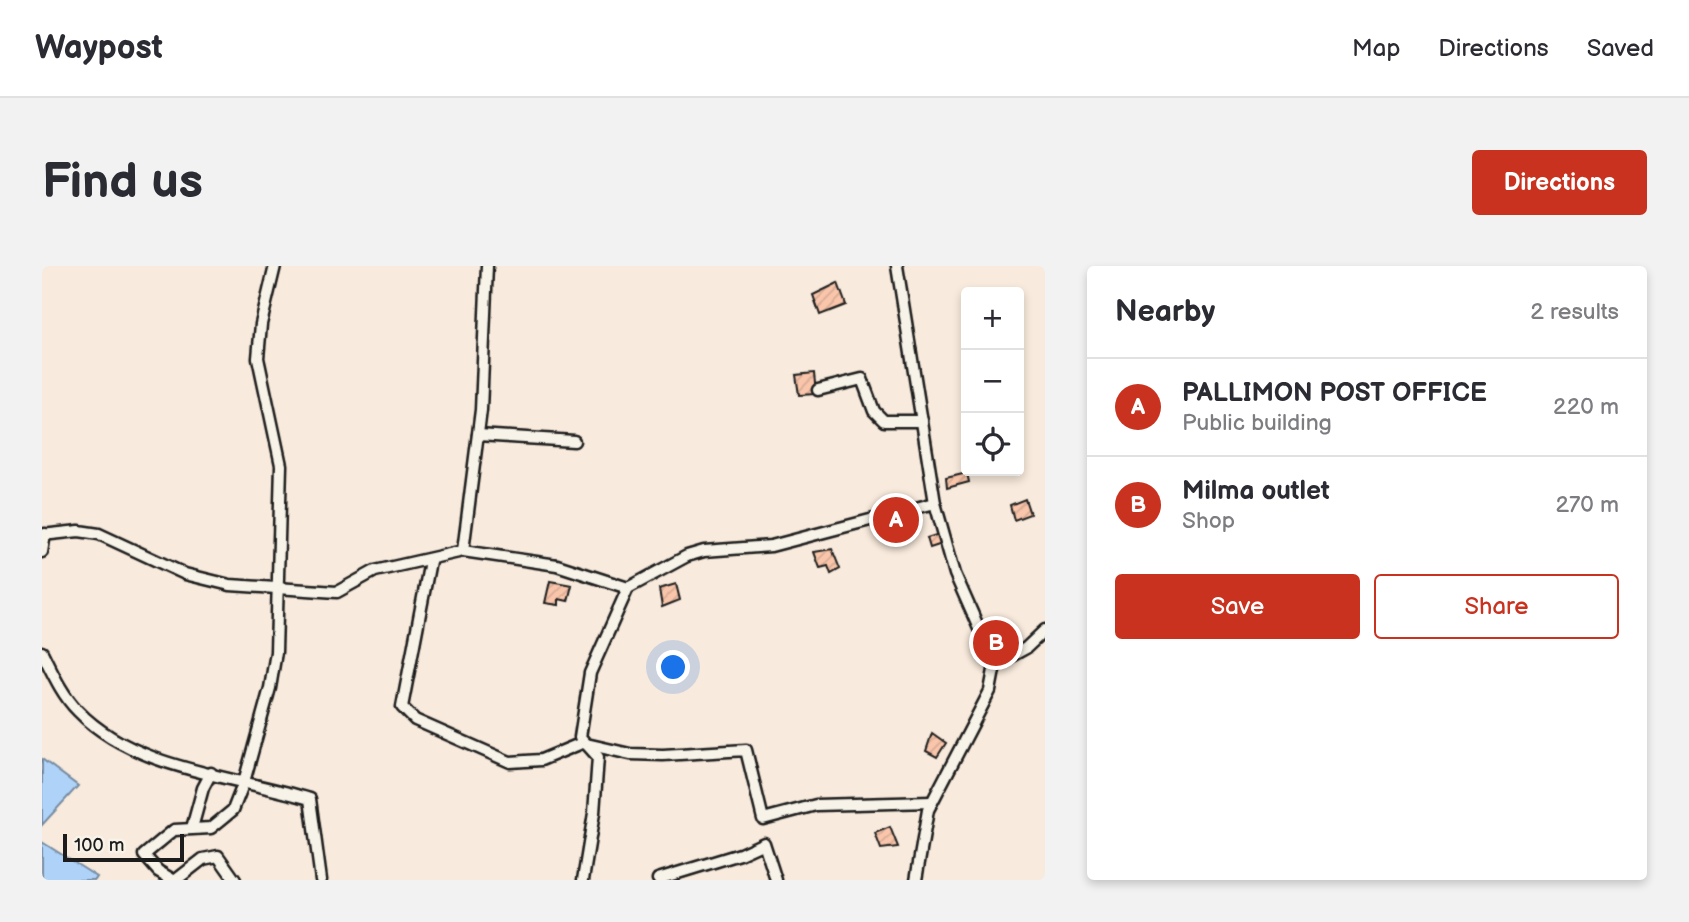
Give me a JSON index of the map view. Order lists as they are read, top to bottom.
{
  "scale_bar": "100 m",
  "page": {
    "header": "Waypost",
    "nav": ["Map", "Directions", "Saved"],
    "buttons": [
      "Directions",
      ["Save", "Share"]
    ],
    "title": "Find us",
    "heading": ["Nearby", "2 results"],
    "map_buttons": ["+", "−"],
    "list": [
      {
        "mark": "A",
        "name": "PALLIMON POST OFFICE",
        "note": "Public building",
        "value": "220 m"
      },
      {
        "mark": "B",
        "name": "Milma outlet",
        "note": "Shop",
        "value": "270 m"
      }
    ],
    "pins": ["A", "B"],
    "scale": "100 m"
  }
}
